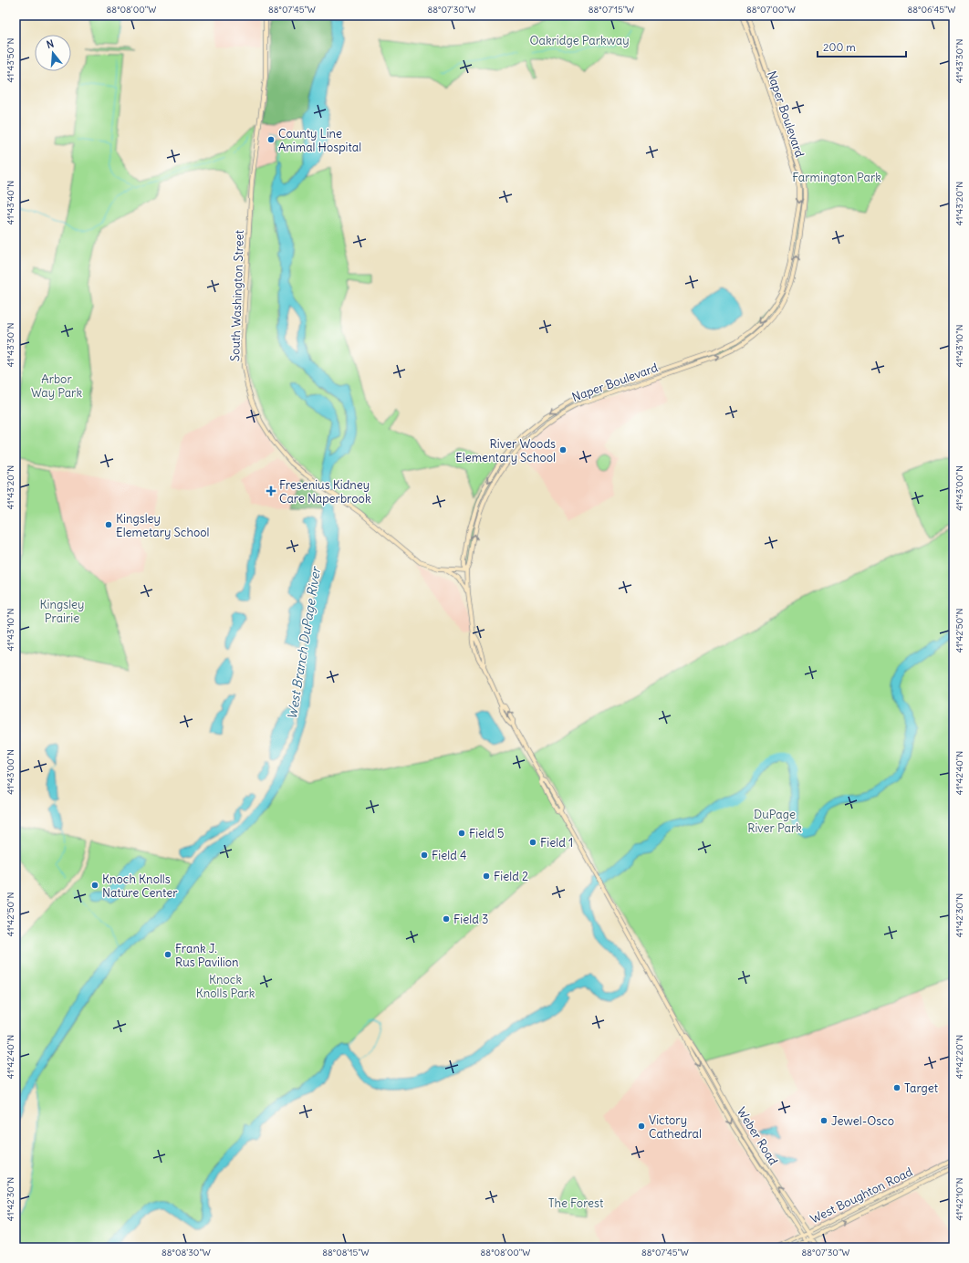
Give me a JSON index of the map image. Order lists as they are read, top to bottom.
{
  "streets": {
    "main road": [
      "Naper Boulevard",
      "South Washington Street",
      "Weber Road",
      "West Boughton Road"
    ]
  },
  "crossings": [
    ["Naper Boulevard", "South Washington Street"],
    ["Naper Boulevard", "Weber Road"],
    ["South Washington Street", "Weber Road"],
    ["Weber Road", "West Boughton Road"]
  ],
  "water": ["West Branch DuPage River"],
  "parks": [
    "Oakridge Parkway",
    "Farmington Park",
    "Arbor Way Park",
    "Kingsley Prairie",
    "DuPage River Park",
    "Knock Knolls Park",
    "The Forest"
  ],
  "places": {
    "other": [
      "County Line Animal Hospital",
      "River Woods Elementary School",
      "Kingsley Elemetary School",
      "Field 5",
      "Field 1",
      "Field 4",
      "Field 2",
      "Knoch Knolls Nature Center",
      "Field 3",
      "Frank J. Rus Pavilion",
      "Target",
      "Jewel-Osco",
      "Victory Cathedral"
    ],
    "health": ["Fresenius Kidney Care Naperbrook"]
  },
  "scale_bar": "200 m",
  "north": "top",
  "coordinates": [
    "88°08'00\"W",
    "88°07'45\"W",
    "88°07'30\"W",
    "88°07'15\"W",
    "88°07'00\"W",
    "88°06'45\"W",
    "41°43'50\"N",
    "41°43'30\"N",
    "41°43'40\"N",
    "41°43'20\"N",
    "41°43'10\"N",
    "41°43'00\"N",
    "41°42'50\"N",
    "41°42'40\"N",
    "41°42'30\"N",
    "41°42'20\"N",
    "41°42'10\"N",
    "88°08'30\"W",
    "88°08'15\"W"
  ]
}
